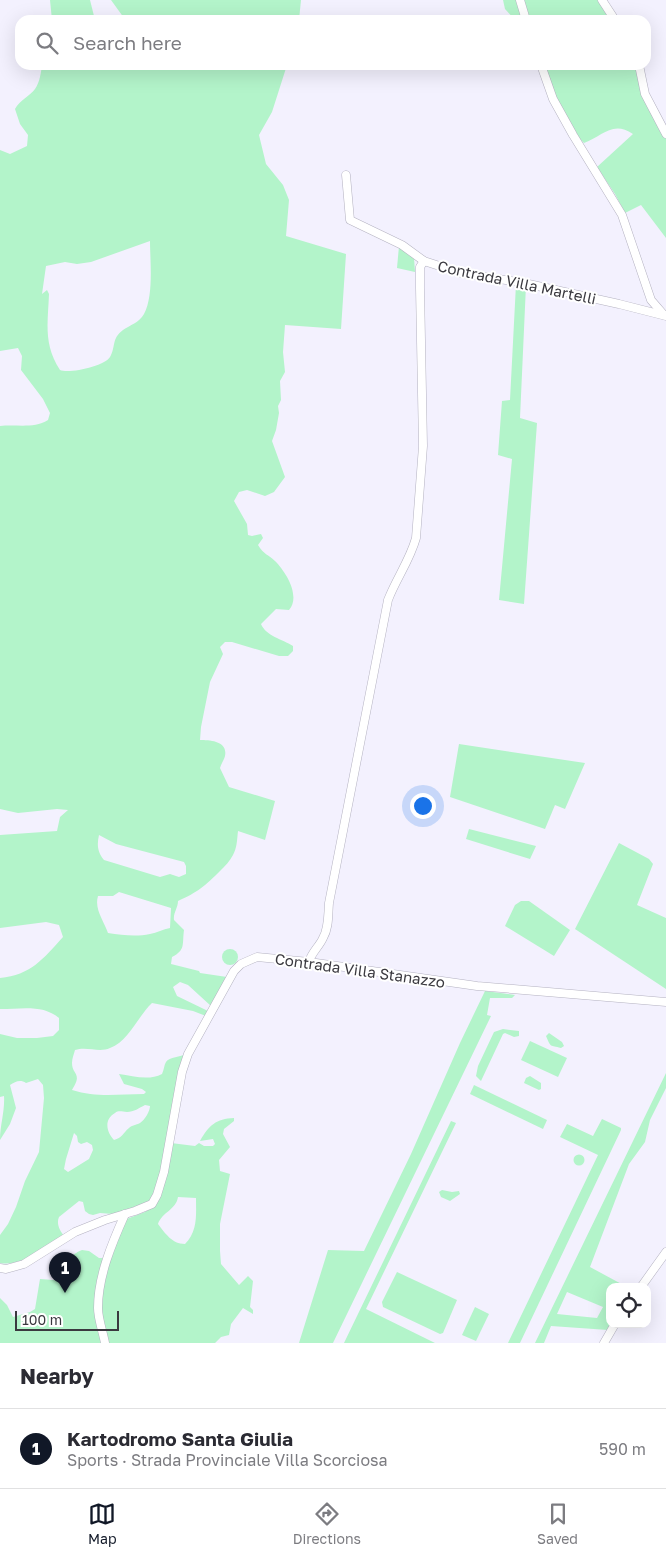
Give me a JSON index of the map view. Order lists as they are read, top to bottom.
{
  "streets": {
    "street": ["Contrada Villa Martelli", "Contrada Villa Stanazzo"]
  },
  "scale_bar": "100 m",
  "page": {
    "search": "Search here",
    "pins": "1",
    "scale": "100 m",
    "heading": "Nearby",
    "list": [
      {
        "mark": "1",
        "name": "Kartodromo Santa Giulia",
        "note": "Sports · Strada Provinciale Villa Scorciosa",
        "value": "590 m"
      }
    ],
    "nav": ["Map", "Directions", "Saved"]
  }
}
